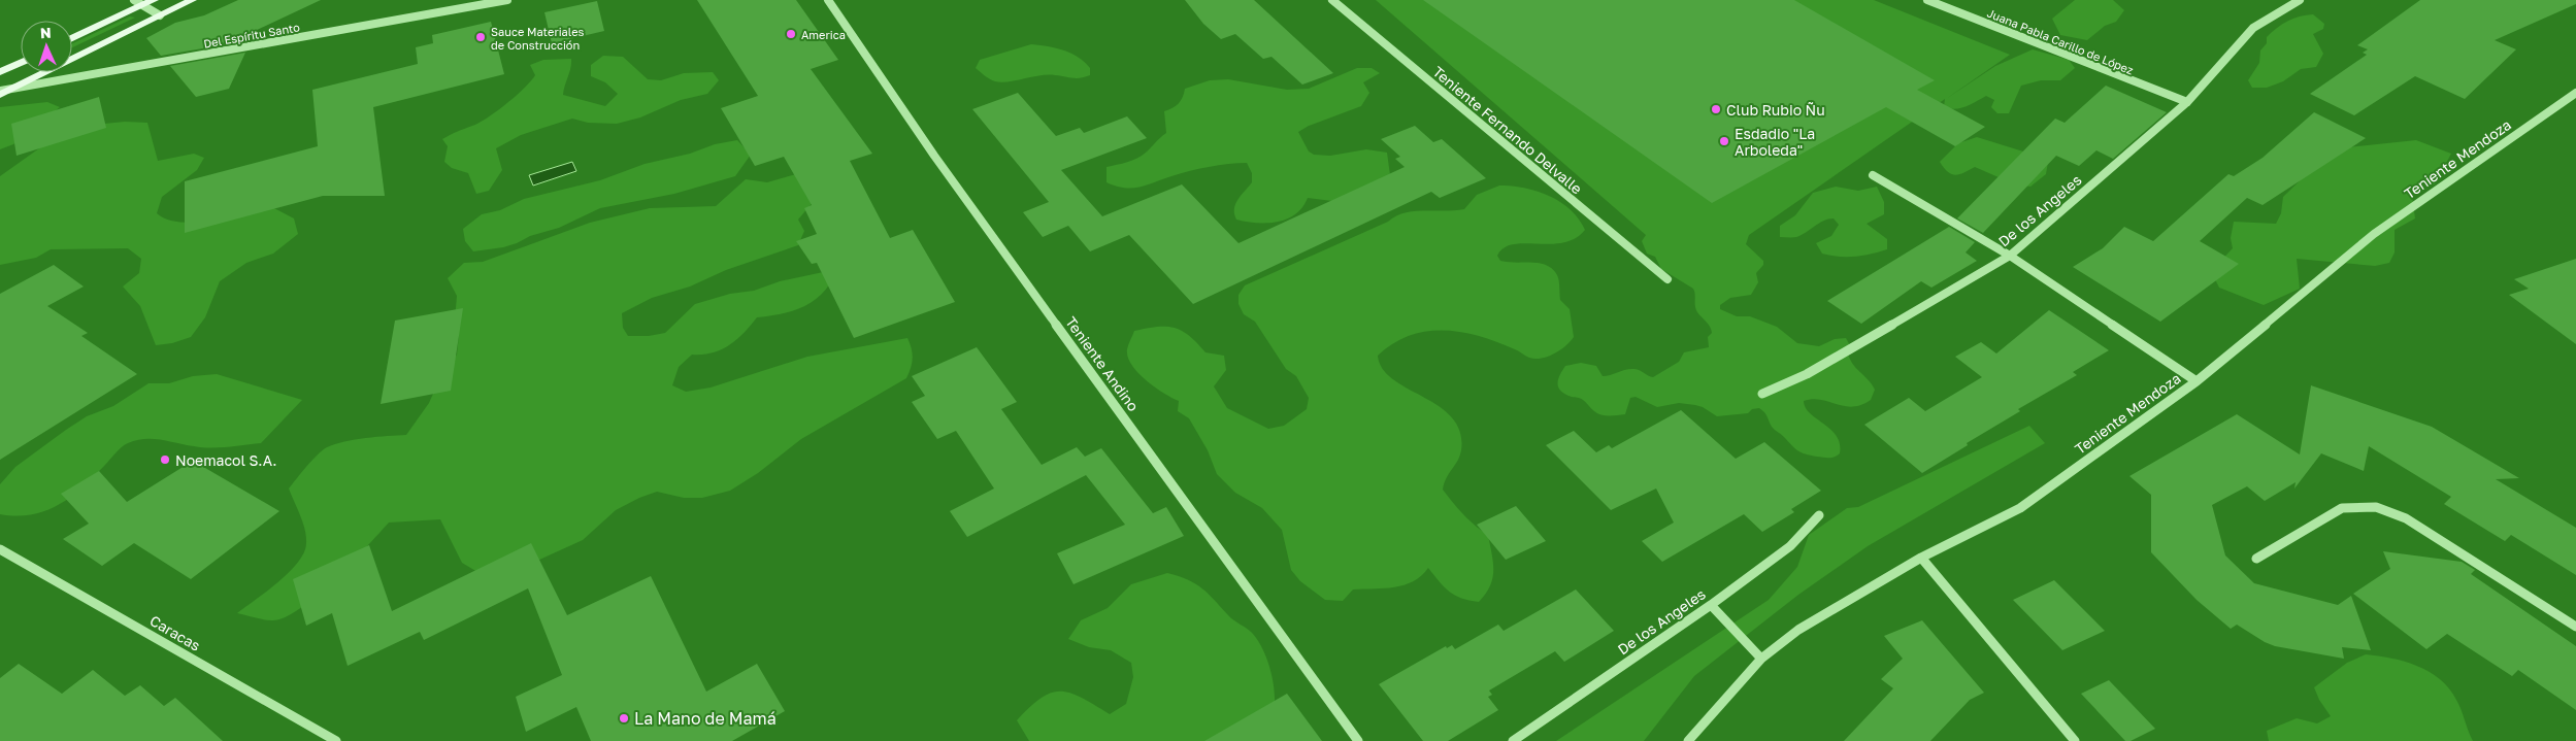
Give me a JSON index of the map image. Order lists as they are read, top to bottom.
{
  "streets": {
    "street": [
      "Del Espíritu Santo",
      "Juana Pabla Carillo de López",
      "Teniente Fernando Delvalle",
      "Teniente Mendoza",
      "De los Angeles",
      "Teniente Andino",
      "Caracas"
    ]
  },
  "crossings": [
    ["Juana Pabla Carillo de López", "De los Angeles"]
  ],
  "places": [
    "America",
    "Sauce Materiales de Construcción",
    "Club Rubio Ñu",
    "Esdadio \"La Arboleda\"",
    "Noemacol S.A.",
    "La Mano de Mamá"
  ],
  "north": "top"
}
